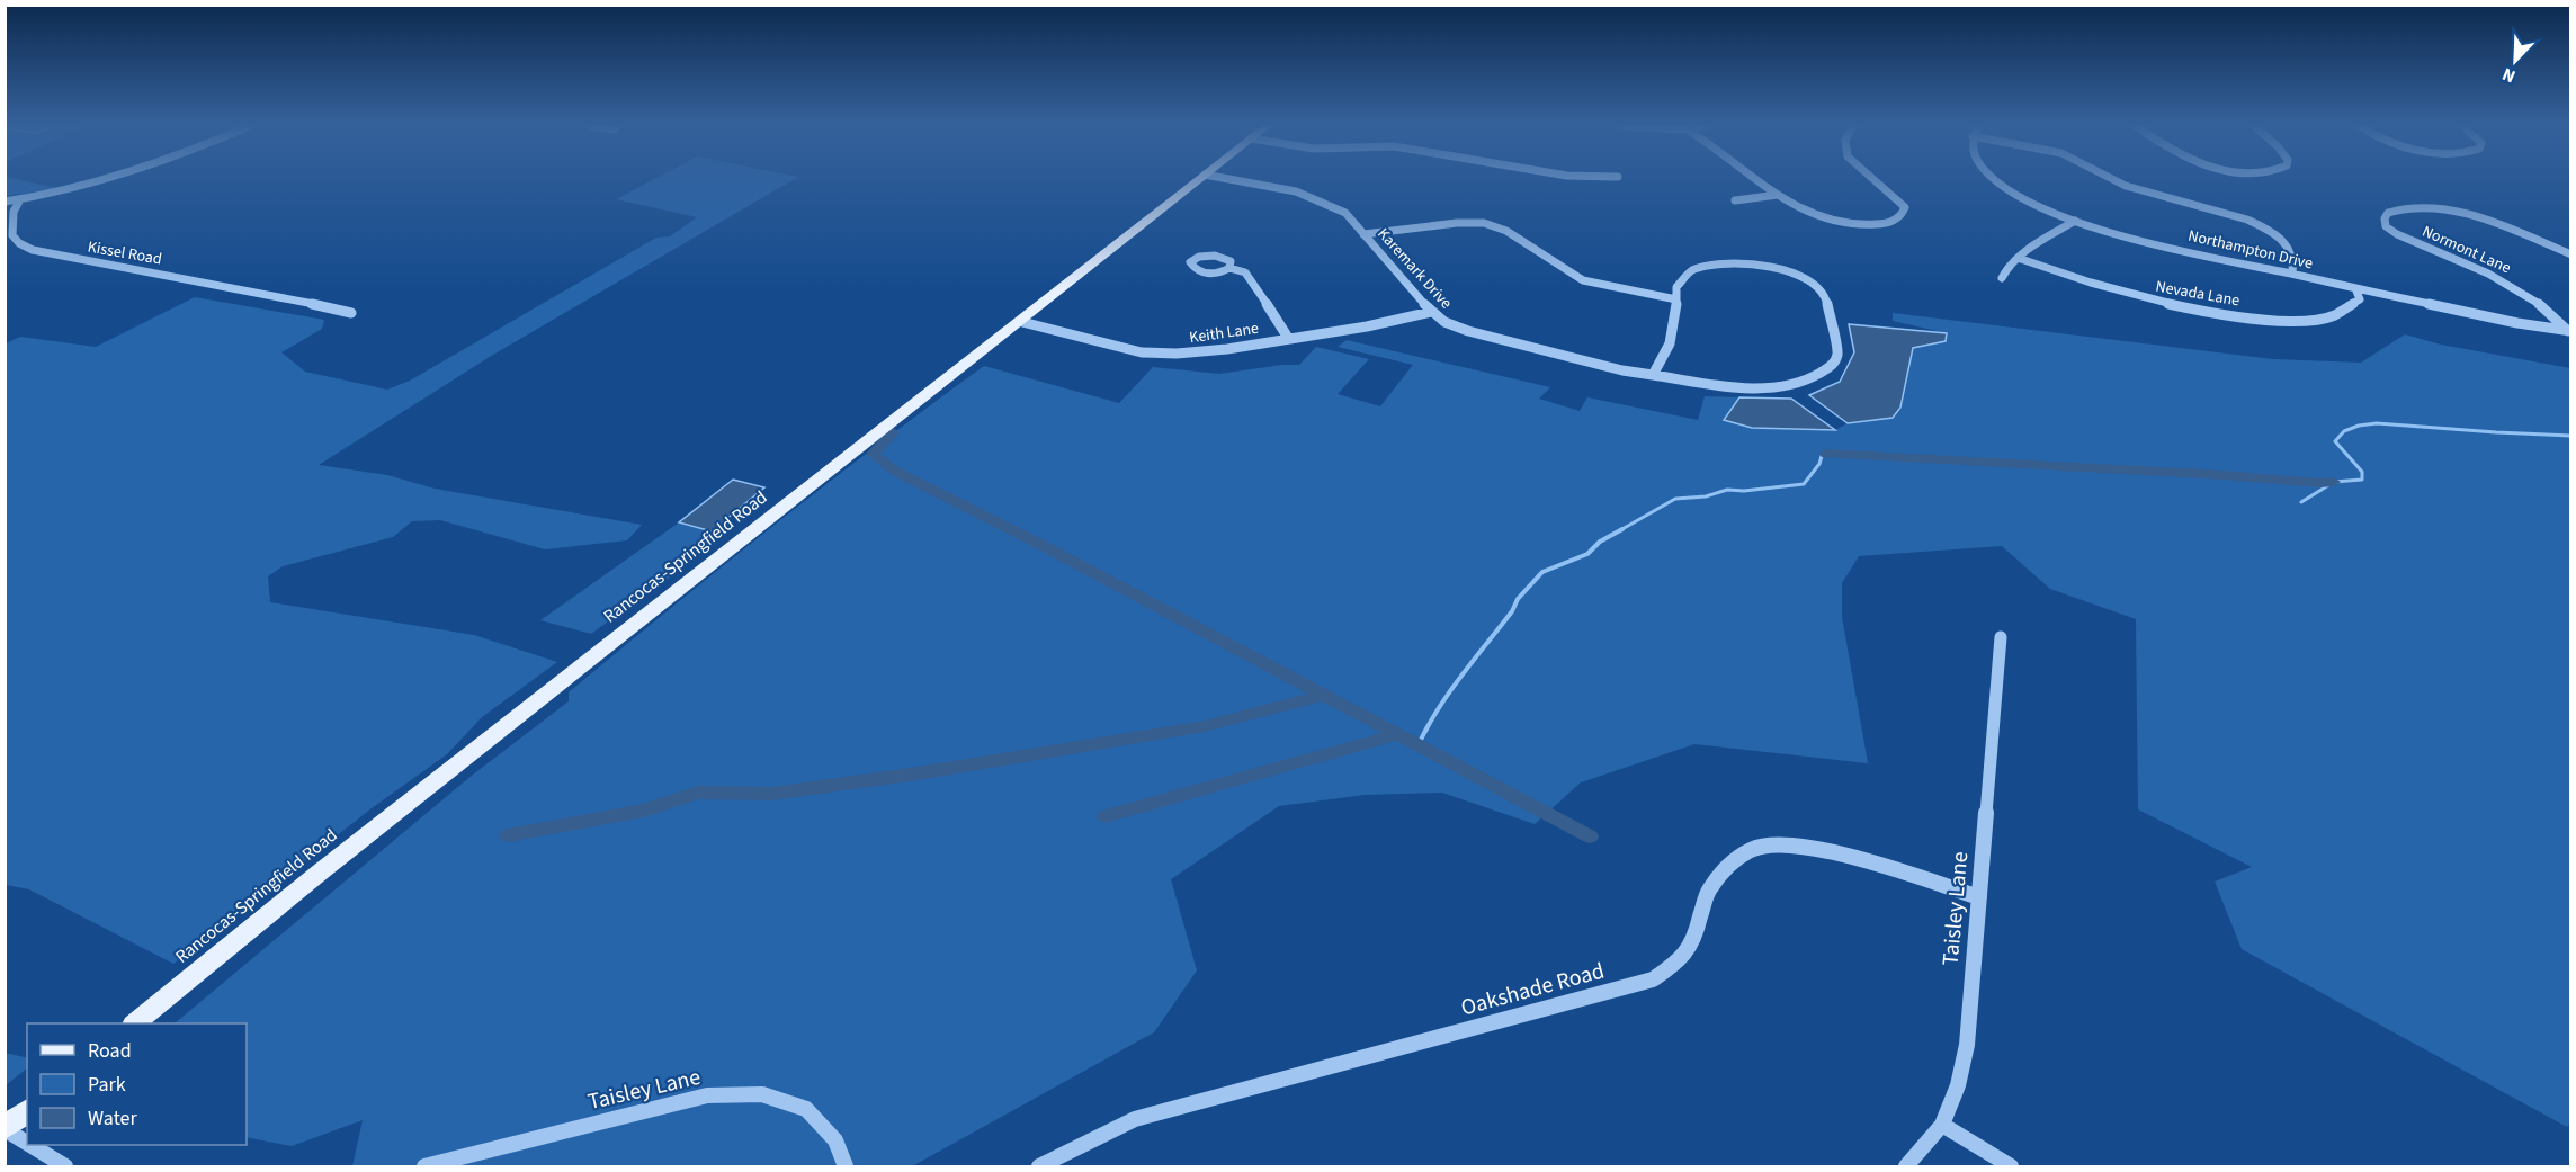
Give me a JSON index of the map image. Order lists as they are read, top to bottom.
{
  "streets": {
    "main road": ["Rancocas-Springfield Road"],
    "street": [
      "Northampton Drive",
      "Normont Lane",
      "Kissel Road",
      "Karemark Drive",
      "Nevada Lane",
      "Keith Lane",
      "Taisley Lane",
      "Oakshade Road"
    ]
  },
  "crossings": [
    ["Northampton Drive", "Normont Lane"],
    ["Northampton Drive", "Nevada Lane"],
    ["Karemark Drive", "Keith Lane"],
    ["Keith Lane", "Rancocas-Springfield Road"],
    ["Taisley Lane", "Oakshade Road"]
  ],
  "legend": ["Road", "Park", "Water"],
  "north": "bottom left"
}
